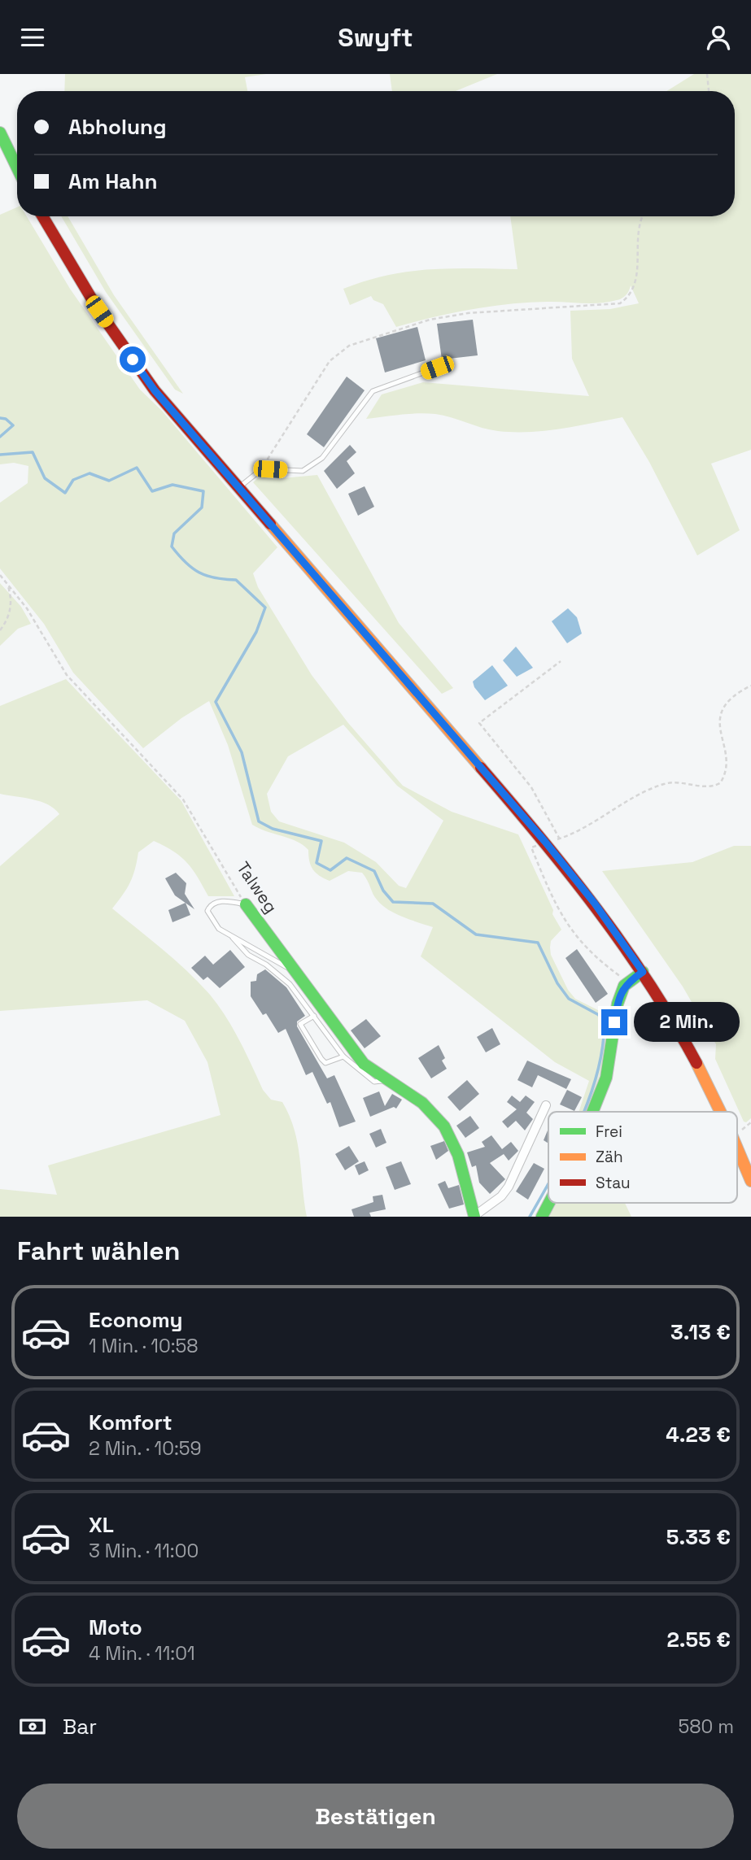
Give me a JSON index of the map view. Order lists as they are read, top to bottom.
{
  "streets": {
    "main road": ["Talweg"]
  },
  "legend": ["Frei", "Zäh", "Stau"],
  "page": {
    "header": "Swyft",
    "banner": ["Abholung", "Am Hahn"],
    "bubble": "2 Min.",
    "heading": "Fahrt wählen",
    "list": [
      {
        "name": "Economy",
        "note": "1 Min. · 10:58",
        "value": "3.13 €"
      },
      {
        "name": "Komfort",
        "note": "2 Min. · 10:59",
        "value": "4.23 €"
      },
      {
        "name": "XL",
        "note": "3 Min. · 11:00",
        "value": "5.33 €"
      },
      {
        "name": "Moto",
        "note": "4 Min. · 11:01",
        "value": "2.55 €"
      }
    ],
    "pay": ["Bar", "580 m"],
    "buttons": "Bestätigen"
  }
}
